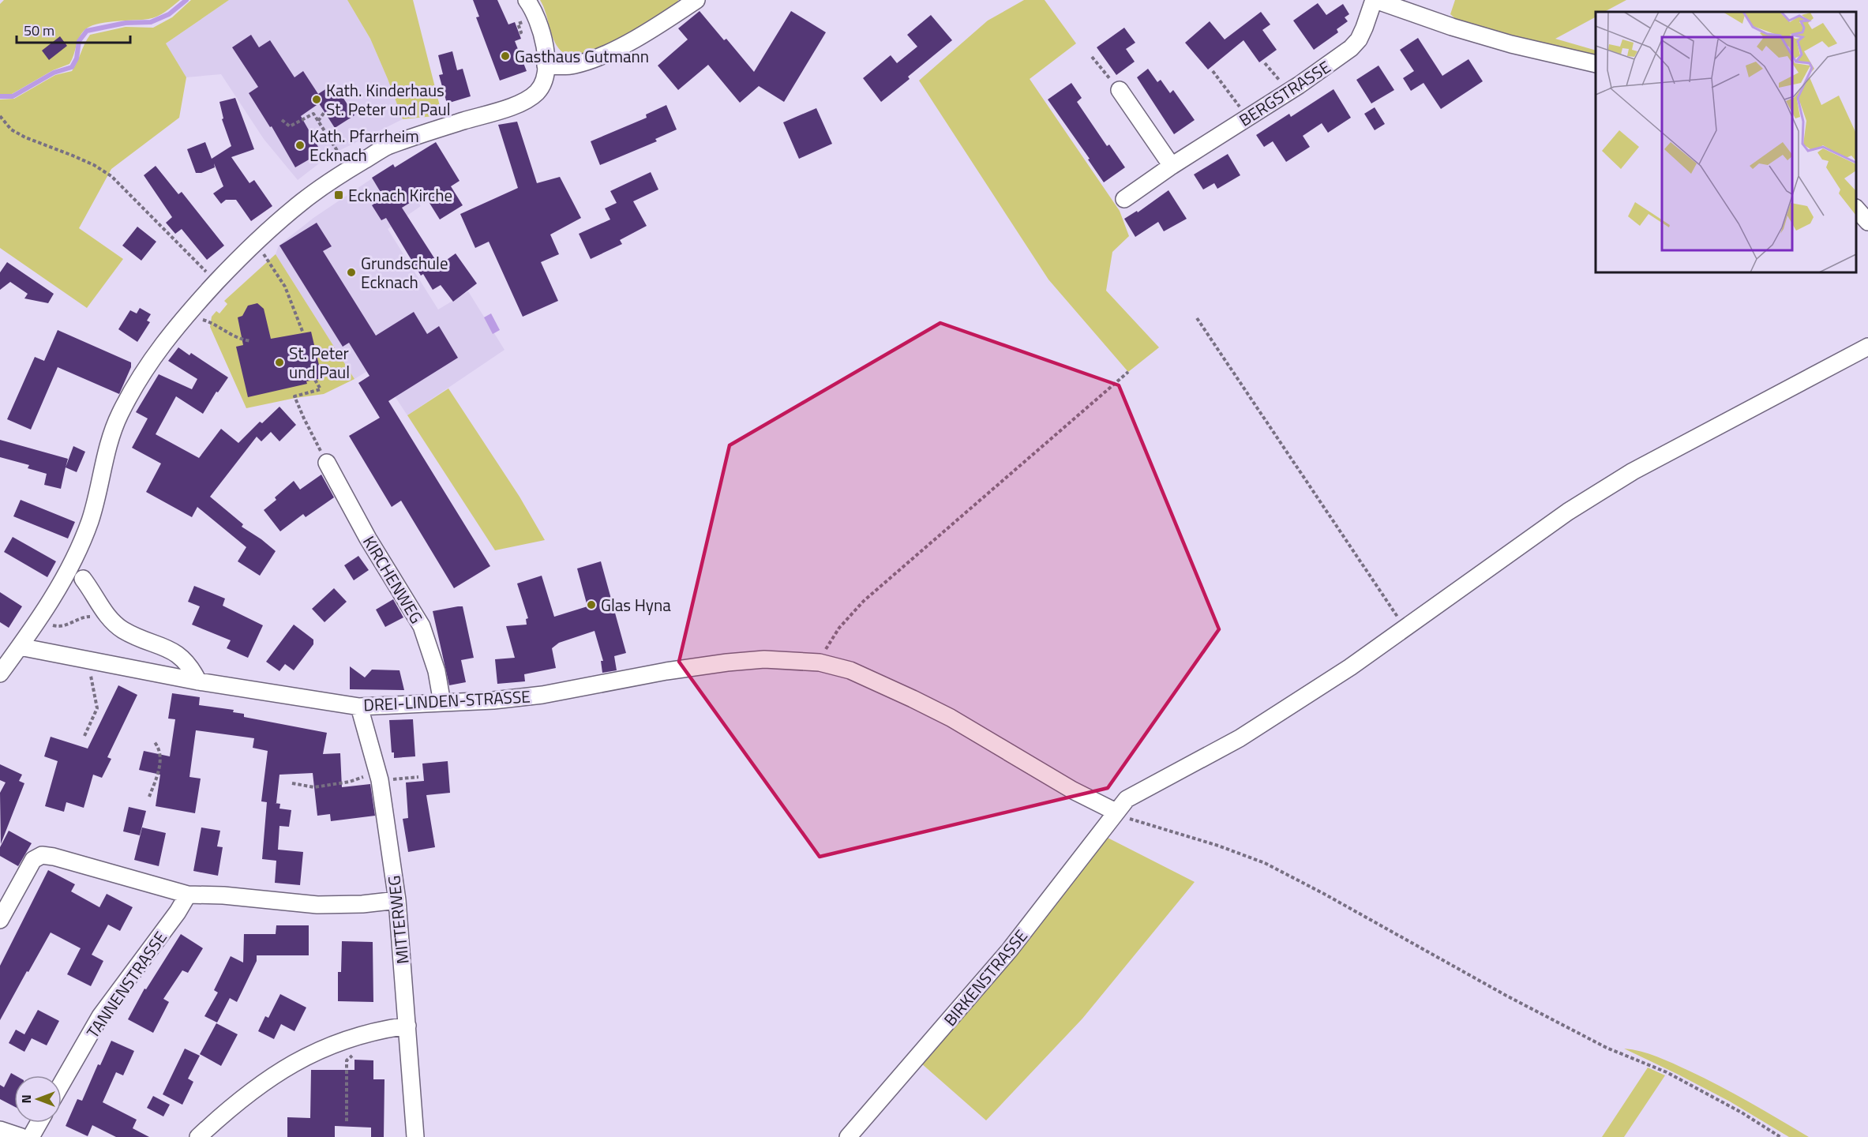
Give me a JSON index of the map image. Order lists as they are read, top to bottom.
{
  "streets": {
    "street": [
      "BERGSTRASSE",
      "KIRCHENWEG",
      "DREI-LINDEN-STRASSE",
      "MITTERWEG",
      "BIRKENSTRASSE",
      "TANNENSTRASSE"
    ]
  },
  "crossings": [
    ["KIRCHENWEG", "DREI-LINDEN-STRASSE"],
    ["DREI-LINDEN-STRASSE", "MITTERWEG"],
    ["DREI-LINDEN-STRASSE", "BIRKENSTRASSE"]
  ],
  "places": {
    "other": [
      "Gasthaus Gutmann",
      "Kath. Kinderhaus St. Peter und Paul",
      "Kath. Pfarrheim Ecknach",
      "Grundschule Ecknach",
      "St. Peter und Paul",
      "Glas Hyna"
    ],
    "transit": ["Ecknach Kirche"]
  },
  "scale_bar": "50 m",
  "north": "left"
}
